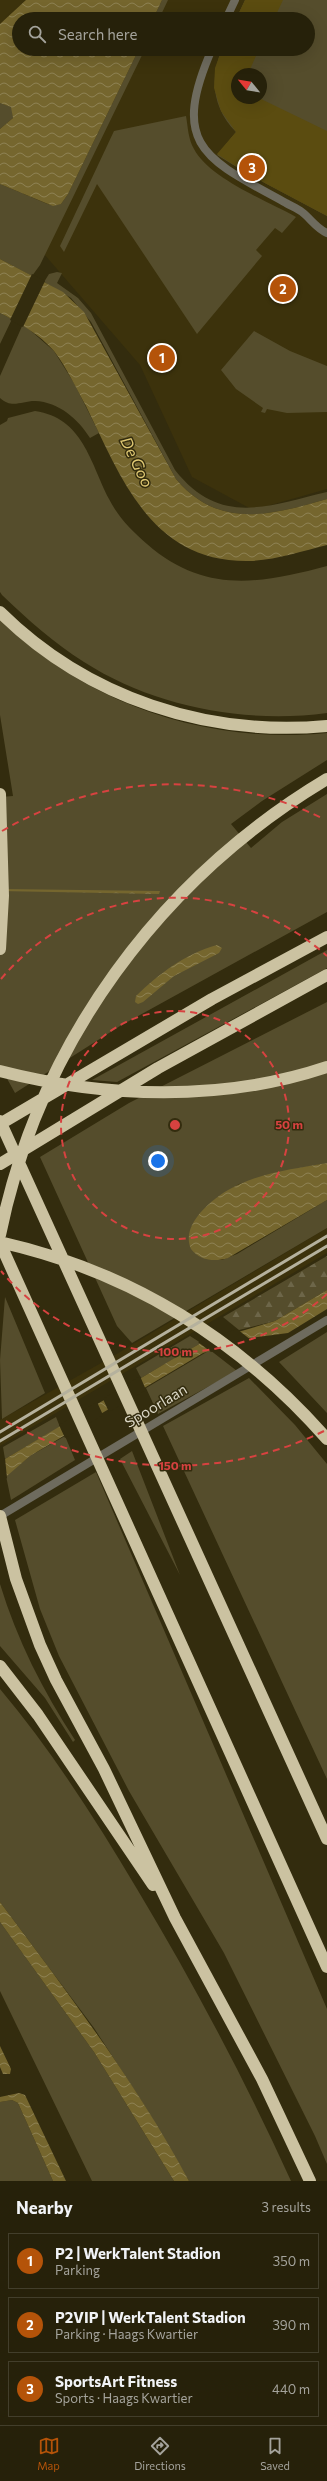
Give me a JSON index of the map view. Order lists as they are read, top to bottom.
{
  "streets": {
    "street": ["Spoorlaan"]
  },
  "water": ["De Goo"],
  "north": "top left",
  "page": {
    "search": "Search here",
    "pins": ["3", "2", "1"],
    "heading": ["Nearby", "3 results"],
    "list": [
      {
        "mark": "1",
        "name": "P2 | WerkTalent Stadion",
        "note": "Parking",
        "value": "350 m"
      },
      {
        "mark": "2",
        "name": "P2VIP | WerkTalent Stadion",
        "note": "Parking · Haags Kwartier",
        "value": "390 m"
      },
      {
        "mark": "3",
        "name": "SportsArt Fitness",
        "note": "Sports · Haags Kwartier",
        "value": "440 m"
      }
    ],
    "nav": ["Map", "Directions", "Saved"]
  },
  "rings": ["50 m", "100 m", "150 m"]
}
